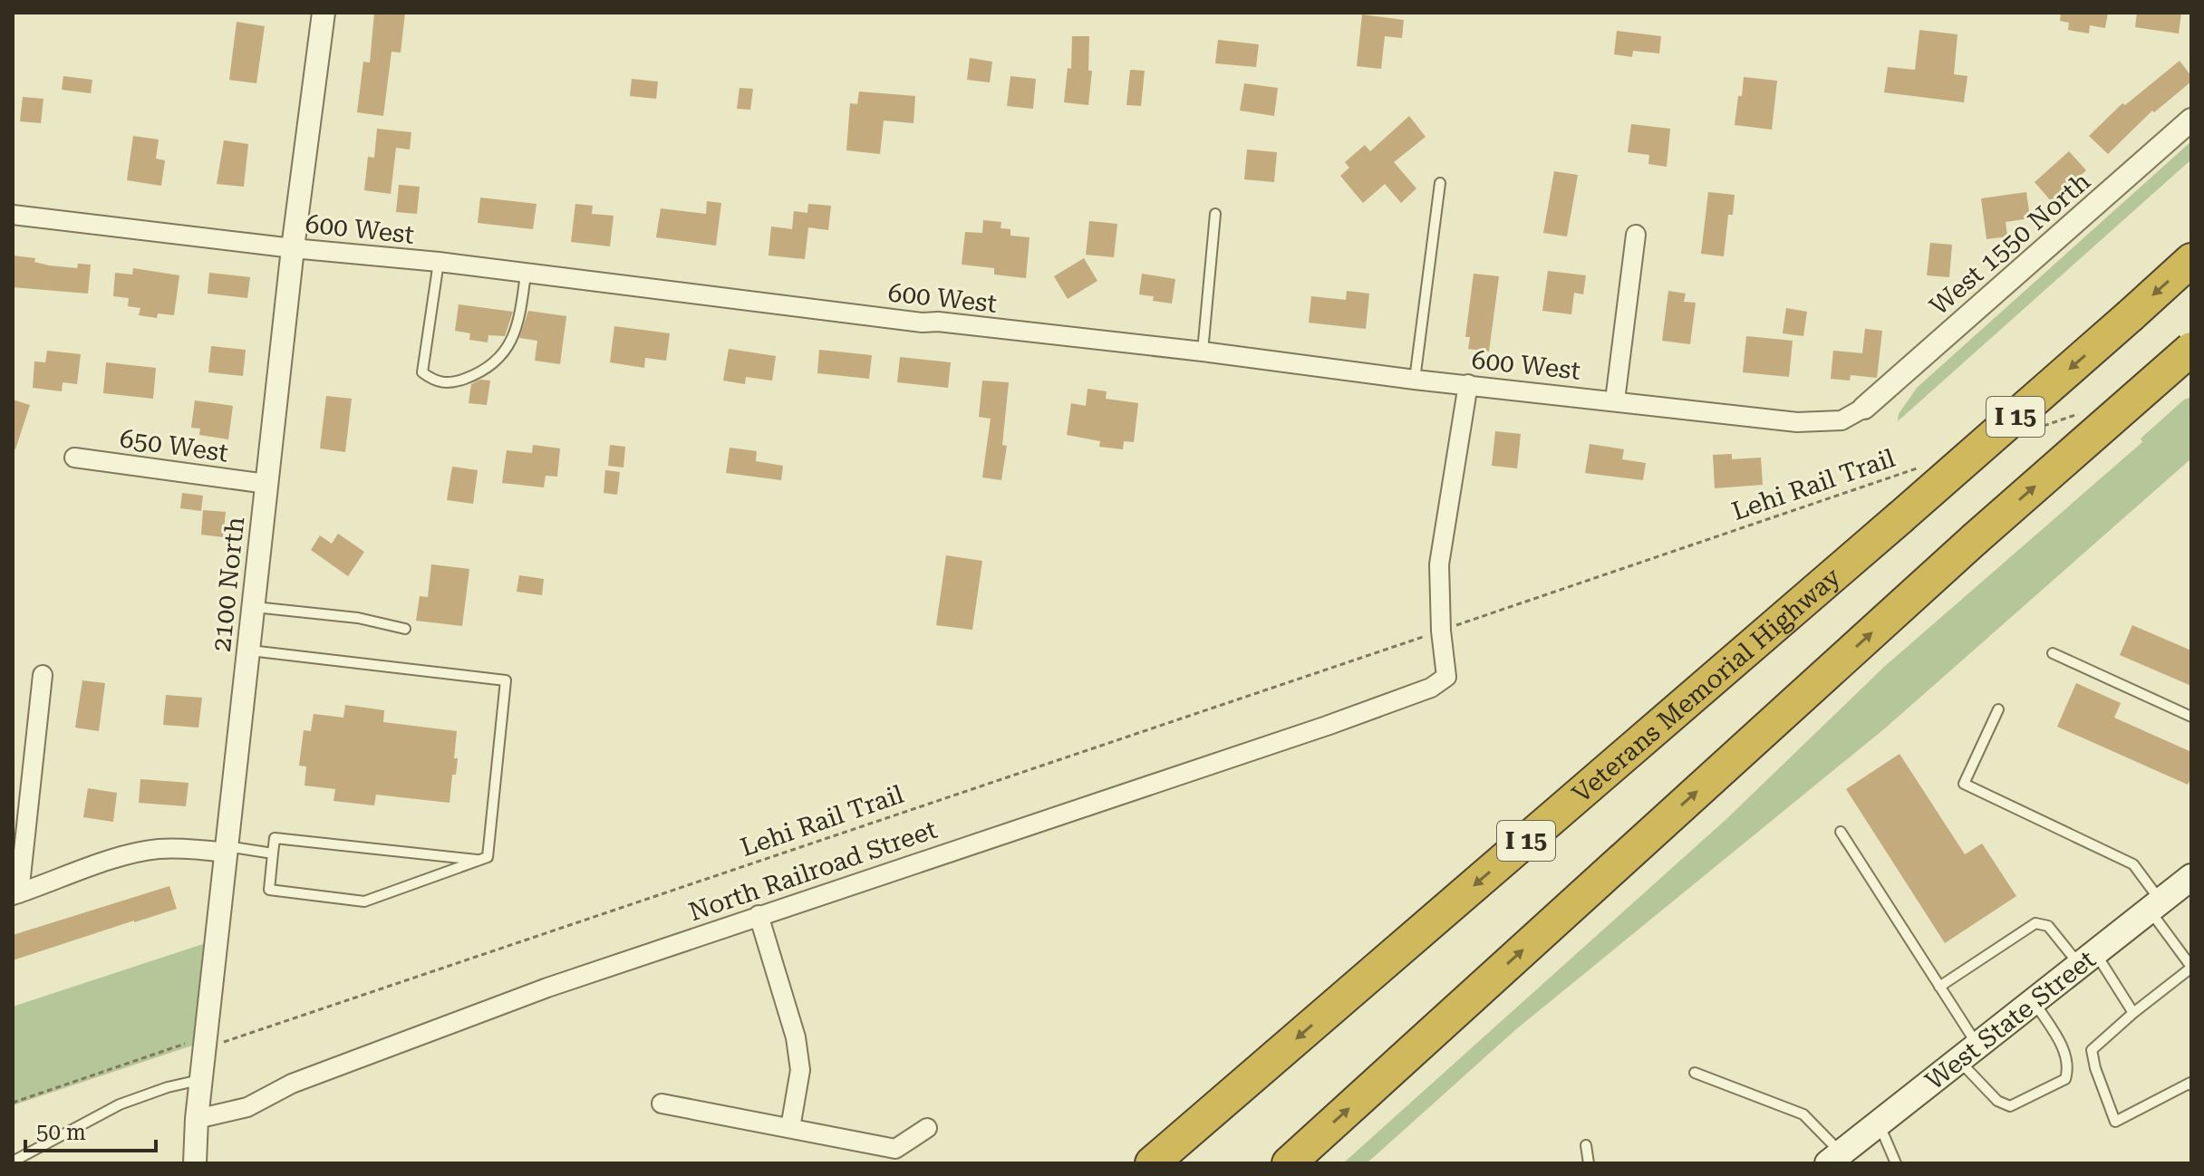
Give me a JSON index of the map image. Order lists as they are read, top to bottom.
{
  "streets": {
    "highway": ["I 15", "Veterans Memorial Highway"],
    "main road": ["West State Street"],
    "street": [
      "600 West",
      "West 1550 North",
      "650 West",
      "2100 North",
      "North Railroad Street"
    ],
    "path": ["Lehi Rail Trail"]
  },
  "crossings": [
    ["600 West", "West 1550 North"],
    ["600 West", "2100 North"],
    ["600 West", "North Railroad Street"],
    ["650 West", "2100 North"],
    ["2100 North", "North Railroad Street"]
  ],
  "scale_bar": "50 m"
}
